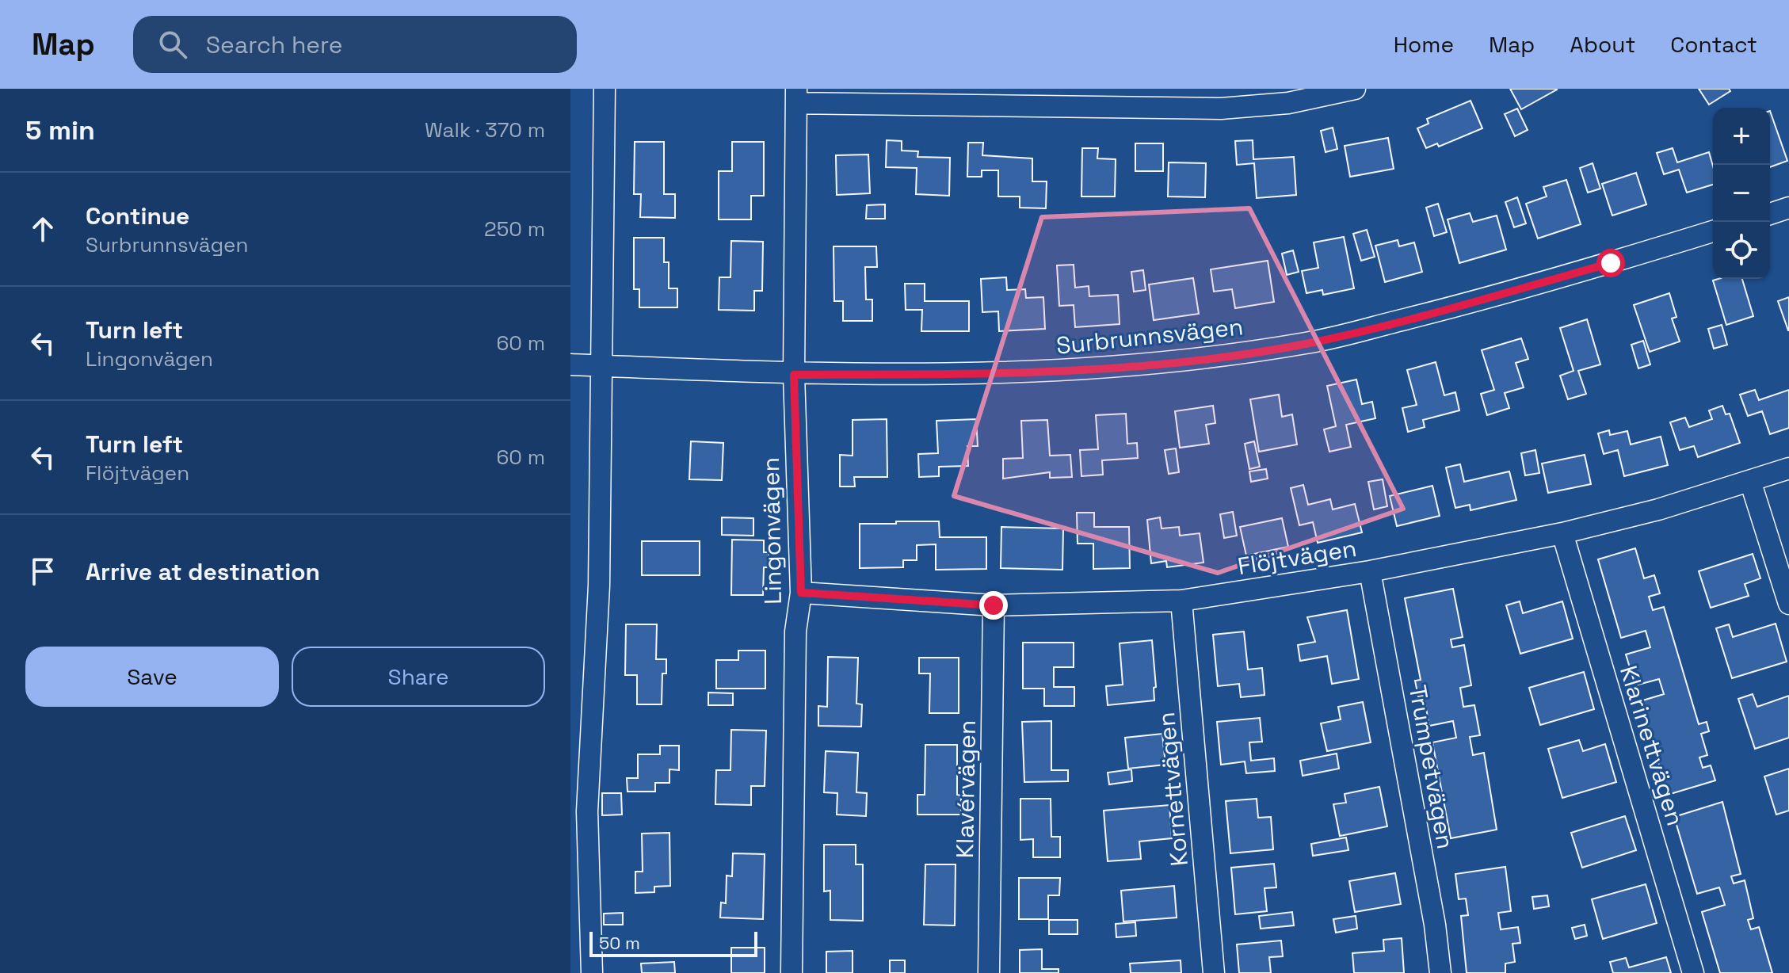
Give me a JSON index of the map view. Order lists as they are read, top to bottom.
{
  "streets": {
    "street": [
      "Surbrunnsvägen",
      "Lingonvägen",
      "Flöjtvägen",
      "Klarinettvägen",
      "Trumpetvägen",
      "Klavérvägen",
      "Kornettvägen"
    ]
  },
  "crossings": [
    ["Surbrunnsvägen", "Lingonvägen"],
    ["Lingonvägen", "Flöjtvägen"],
    ["Flöjtvägen", "Klarinettvägen"],
    ["Flöjtvägen", "Trumpetvägen"],
    ["Flöjtvägen", "Klavérvägen"],
    ["Flöjtvägen", "Kornettvägen"]
  ],
  "scale_bar": "50 m",
  "page": {
    "header": "Map",
    "search": "Search here",
    "nav": [
      "Home",
      "Map",
      "About",
      "Contact"
    ],
    "heading": ["5 min", "Walk · 370 m"],
    "map_buttons": ["+", "−"],
    "list": [
      ["Continue", "Surbrunnsvägen", "250 m"],
      ["Turn left", "Lingonvägen", "60 m"],
      ["Turn left", "Flöjtvägen", "60 m"],
      "Arrive at destination"
    ],
    "buttons": ["Save", "Share"],
    "scale": "50 m"
  }
}
